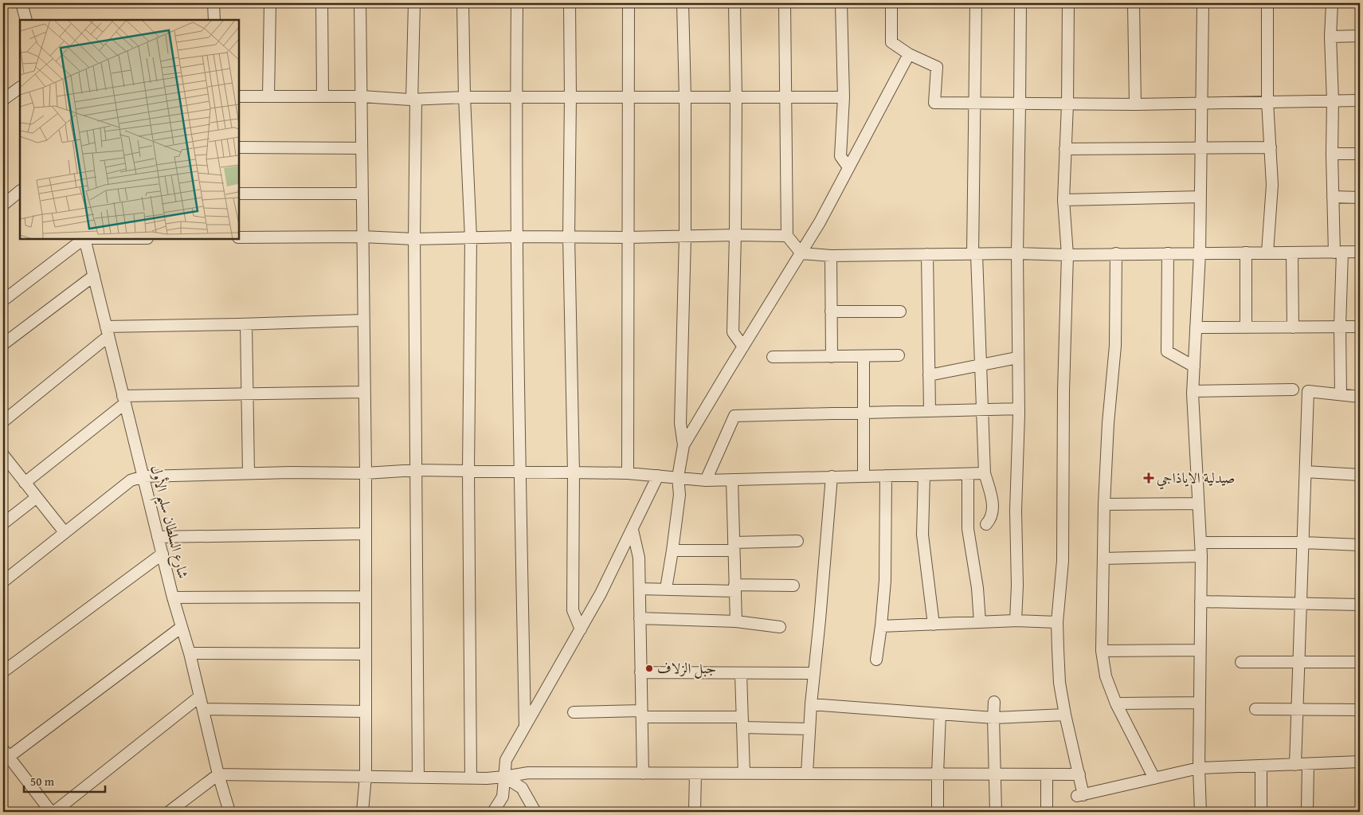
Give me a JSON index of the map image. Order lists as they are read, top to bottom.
{
  "streets": {
    "street": ["شارع السلطان سليم الأول"]
  },
  "places": {
    "health": ["صيدلية الاياذاجي"],
    "other": ["جبل الزلاف"]
  },
  "scale_bar": "50 m"
}
